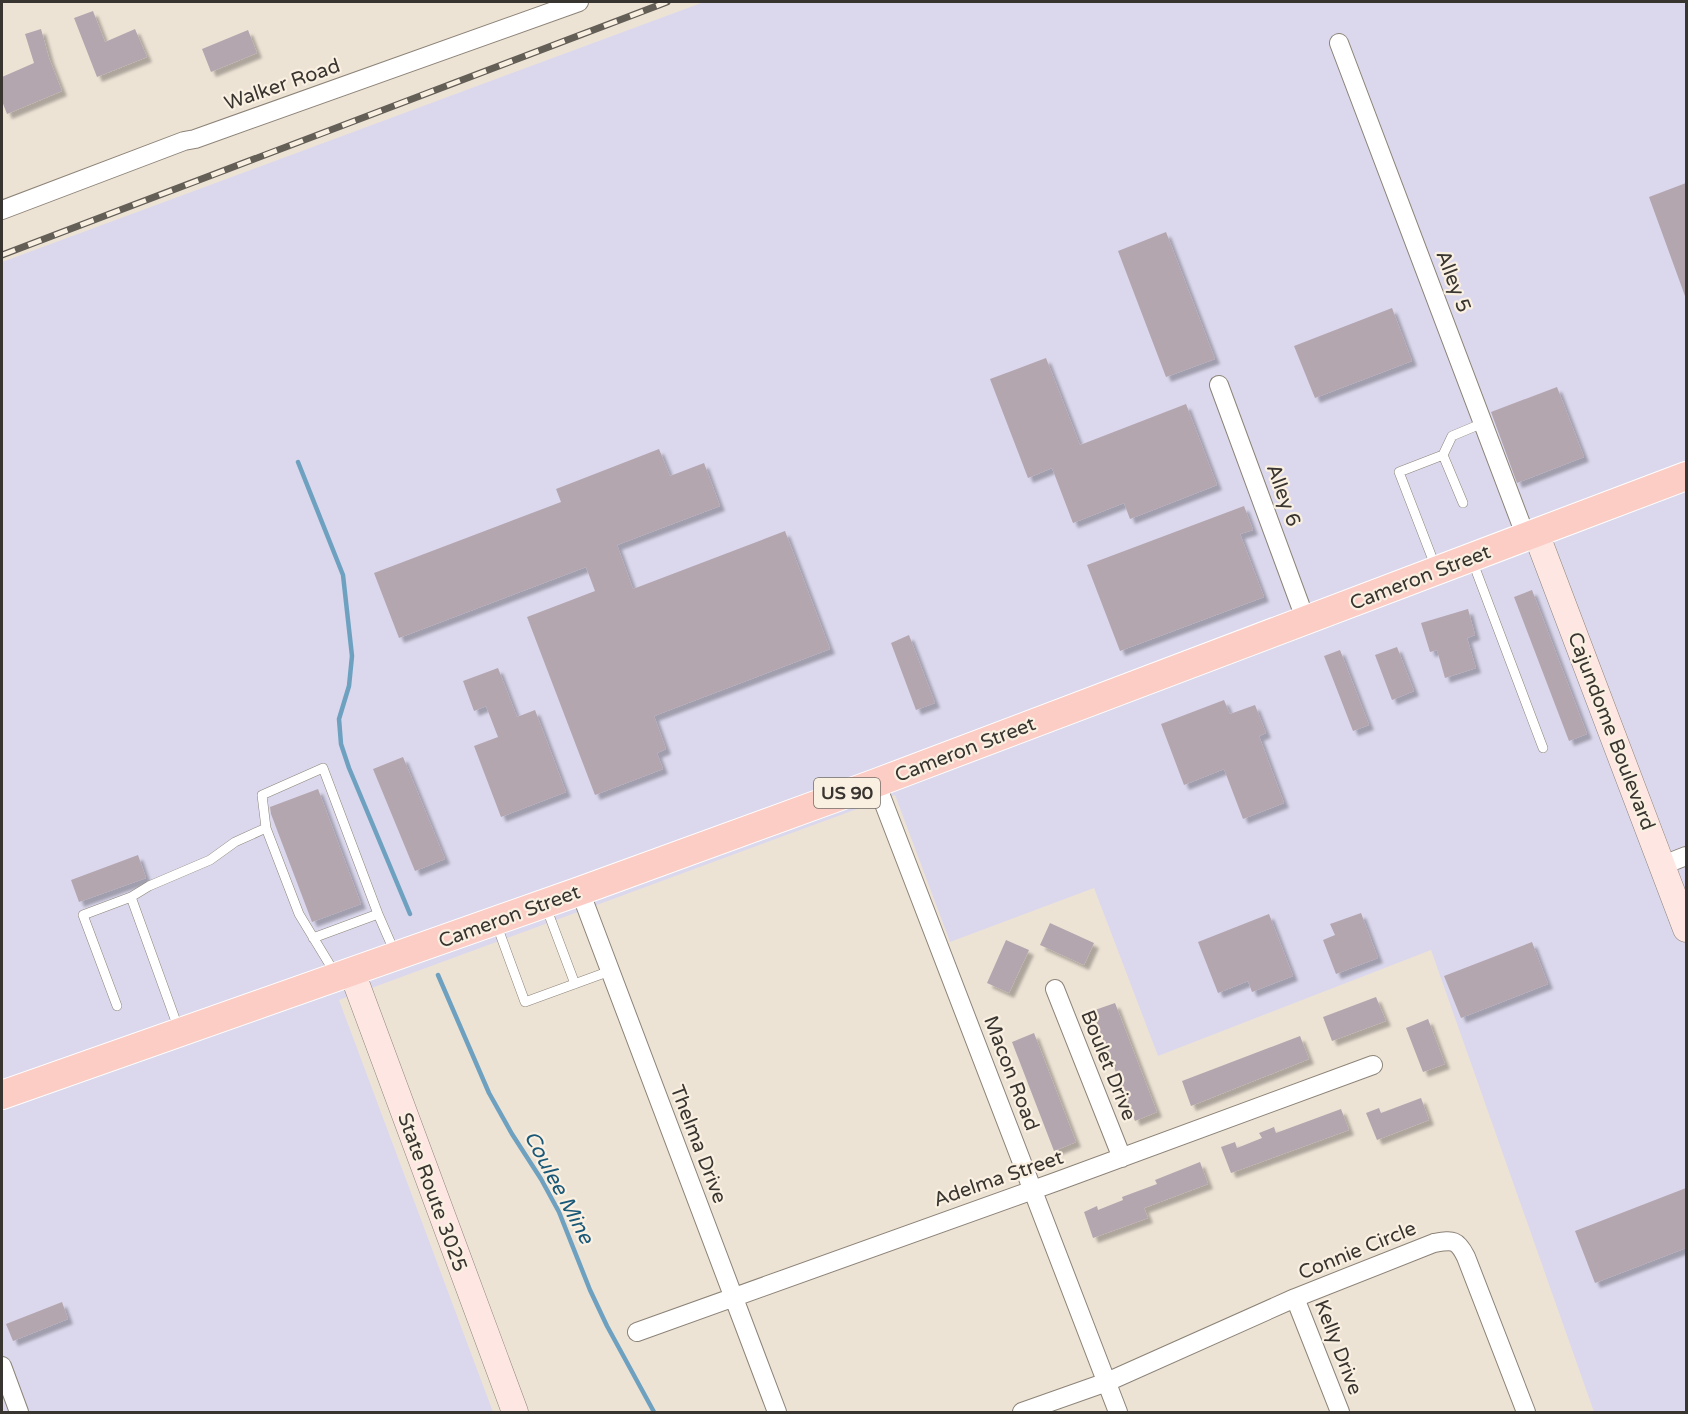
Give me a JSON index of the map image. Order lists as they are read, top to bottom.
{
  "streets": {
    "main road": [
      "Cameron Street",
      "Cajundome Boulevard",
      "US 90",
      "State Route 3025"
    ],
    "street": [
      "Walker Road",
      "Alley 5",
      "Alley 6",
      "Boulet Drive",
      "Macon Road",
      "Thelma Drive",
      "Adelma Street",
      "Connie Circle",
      "Kelly Drive"
    ]
  },
  "crossings": [
    ["Alley 5", "Cameron Street"],
    ["Alley 5", "Cajundome Boulevard"],
    ["Alley 6", "Cameron Street"],
    ["Cameron Street", "Cajundome Boulevard"],
    ["Cameron Street", "Macon Road"],
    ["Cameron Street", "Thelma Drive"],
    ["Cameron Street", "State Route 3025"],
    ["Boulet Drive", "Adelma Street"],
    ["Macon Road", "Adelma Street"],
    ["Macon Road", "Connie Circle"],
    ["Thelma Drive", "Adelma Street"],
    ["Connie Circle", "Kelly Drive"]
  ],
  "water": ["Coulee Mine"]
}
